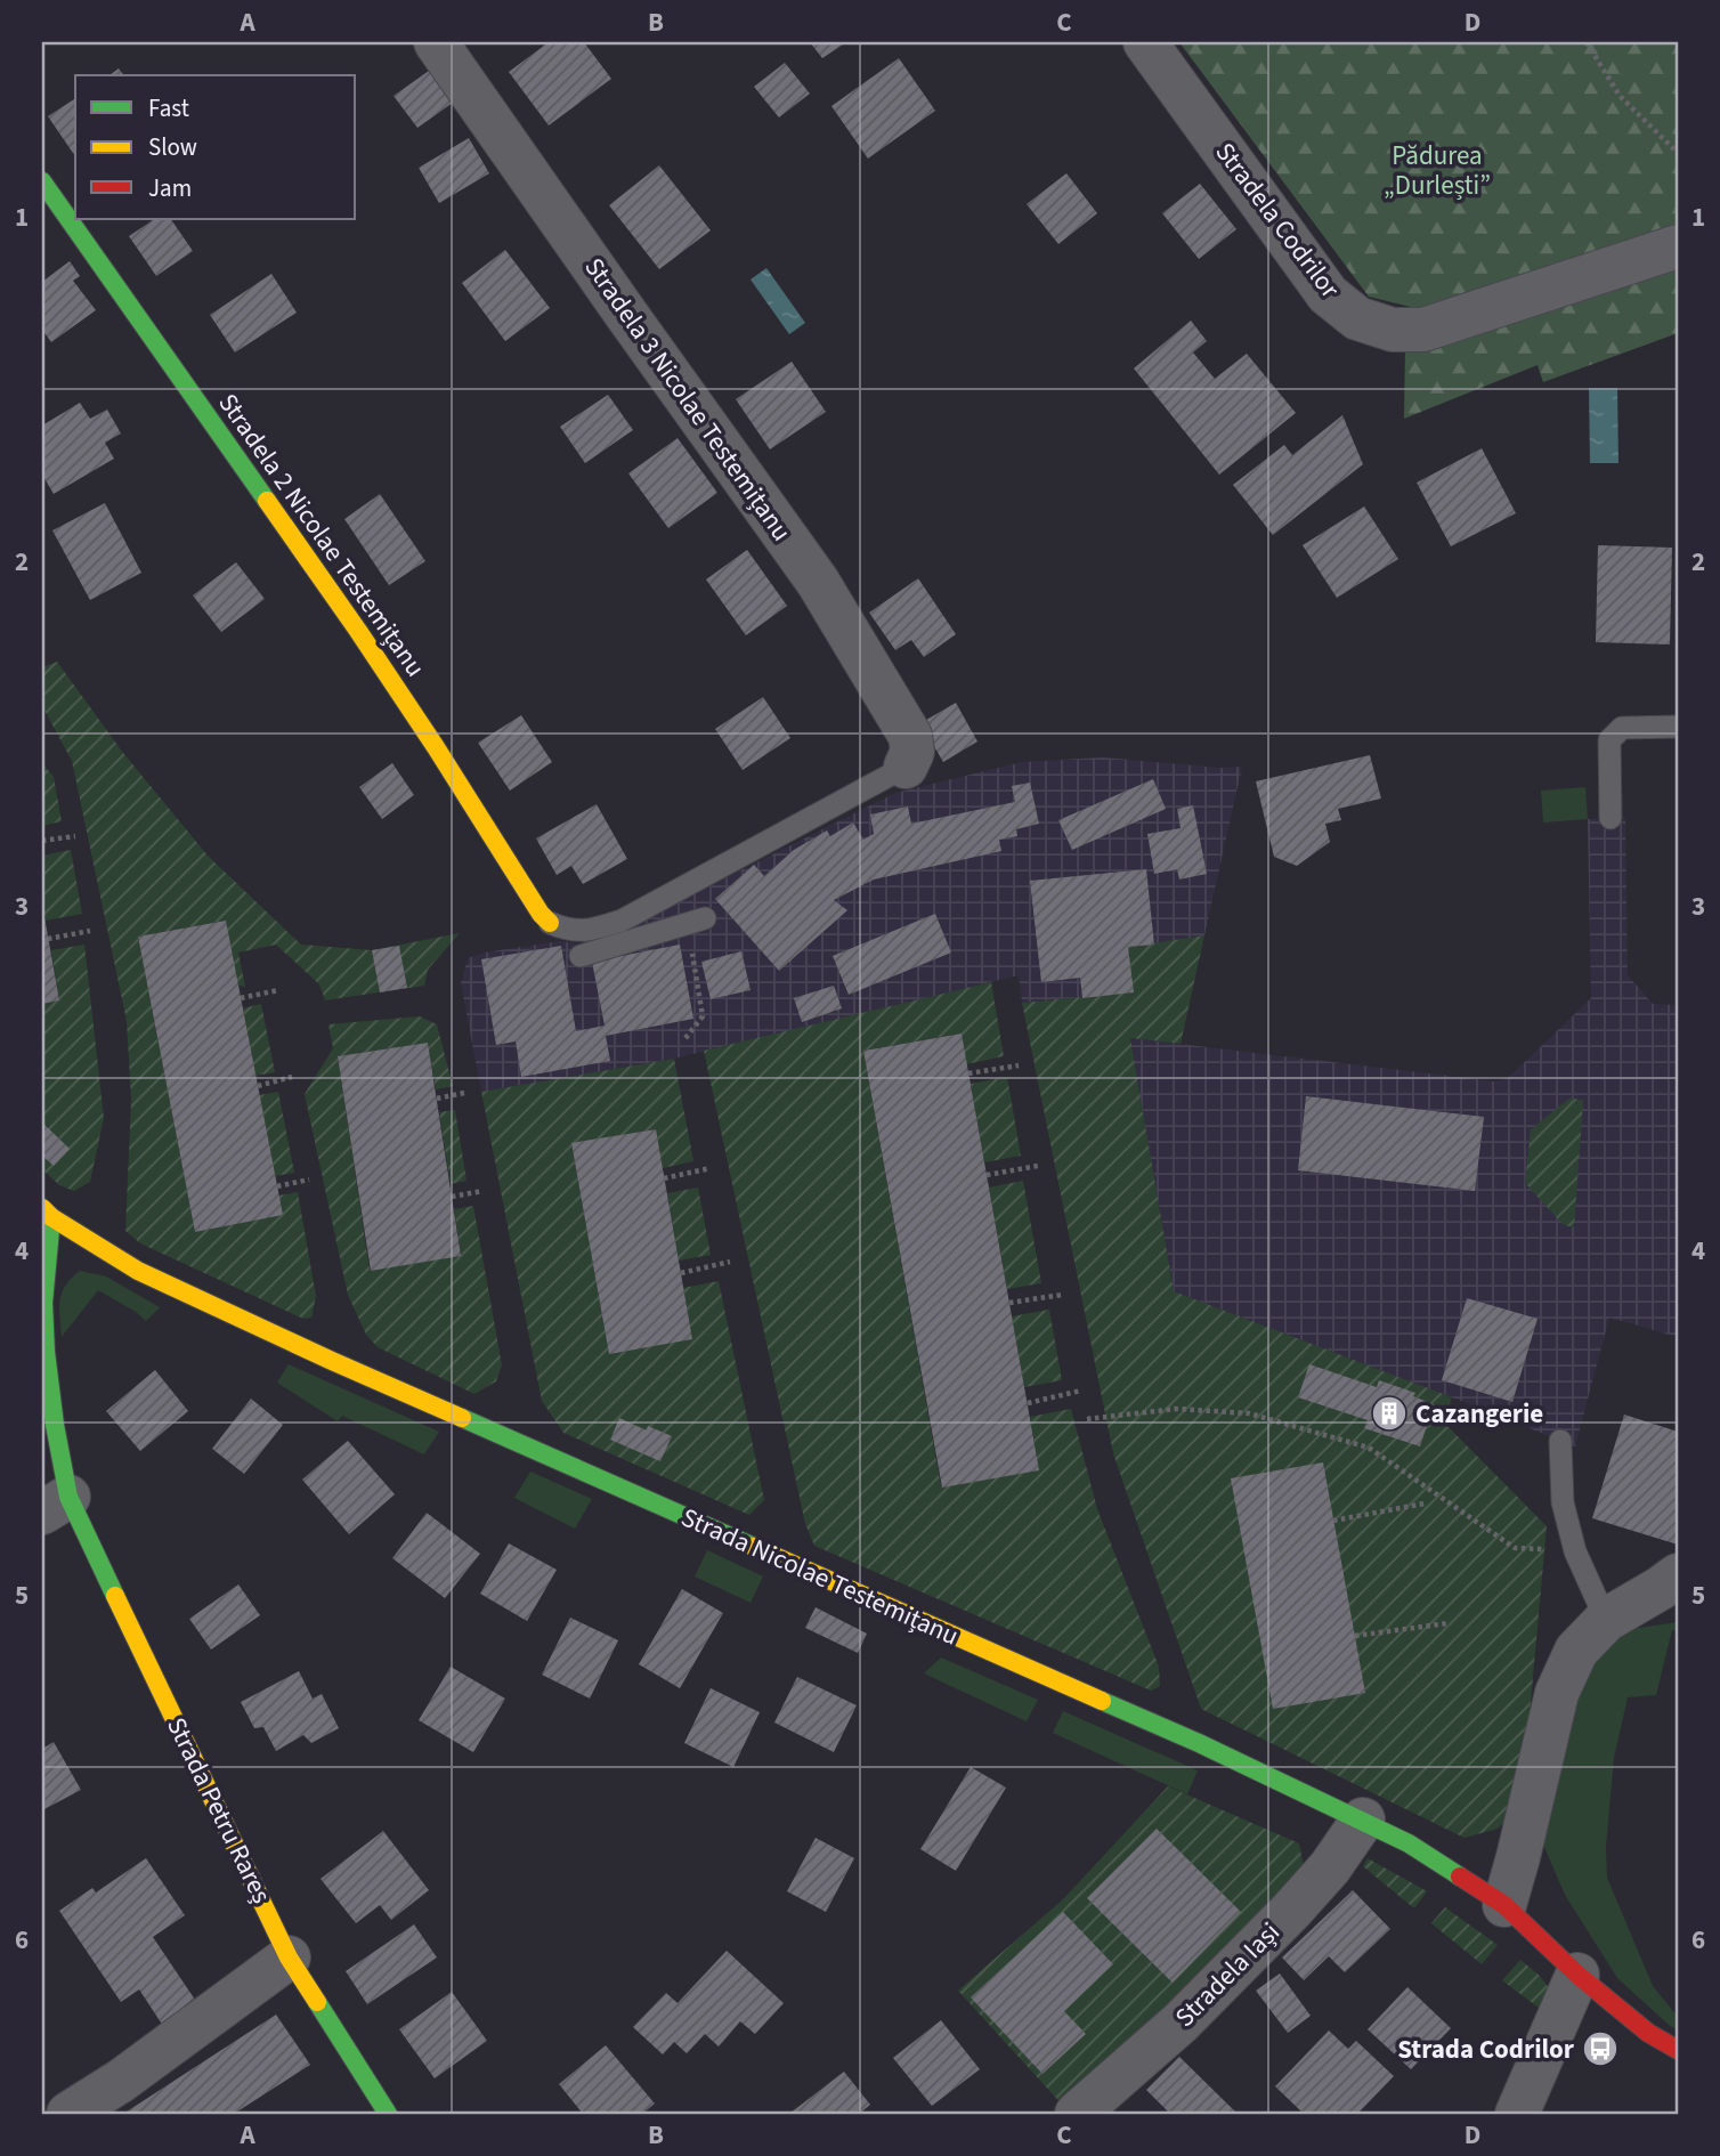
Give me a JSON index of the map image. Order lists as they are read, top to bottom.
{
  "streets": {
    "street": [
      "Stradela Codrilor",
      "Stradela 3 Nicolae Testemițanu",
      "Stradela 2 Nicolae Testemițanu",
      "Strada Nicolae Testemițanu",
      "Strada Petru Rareș",
      "Stradela Iași"
    ]
  },
  "crossings": [
    ["Strada Nicolae Testemițanu", "Strada Petru Rareș"],
    ["Strada Nicolae Testemițanu", "Stradela Iași"]
  ],
  "parks": ["Pădurea „Durlești”"],
  "places": {
    "building": ["Cazangerie"],
    "bus stop": ["Strada Codrilor"]
  },
  "legend": ["Fast", "Slow", "Jam"],
  "grid": {
    "columns": [
      "A",
      "B",
      "C",
      "D"
    ],
    "rows": [
      "1",
      "2",
      "3",
      "4",
      "5",
      "6"
    ]
  }
}
